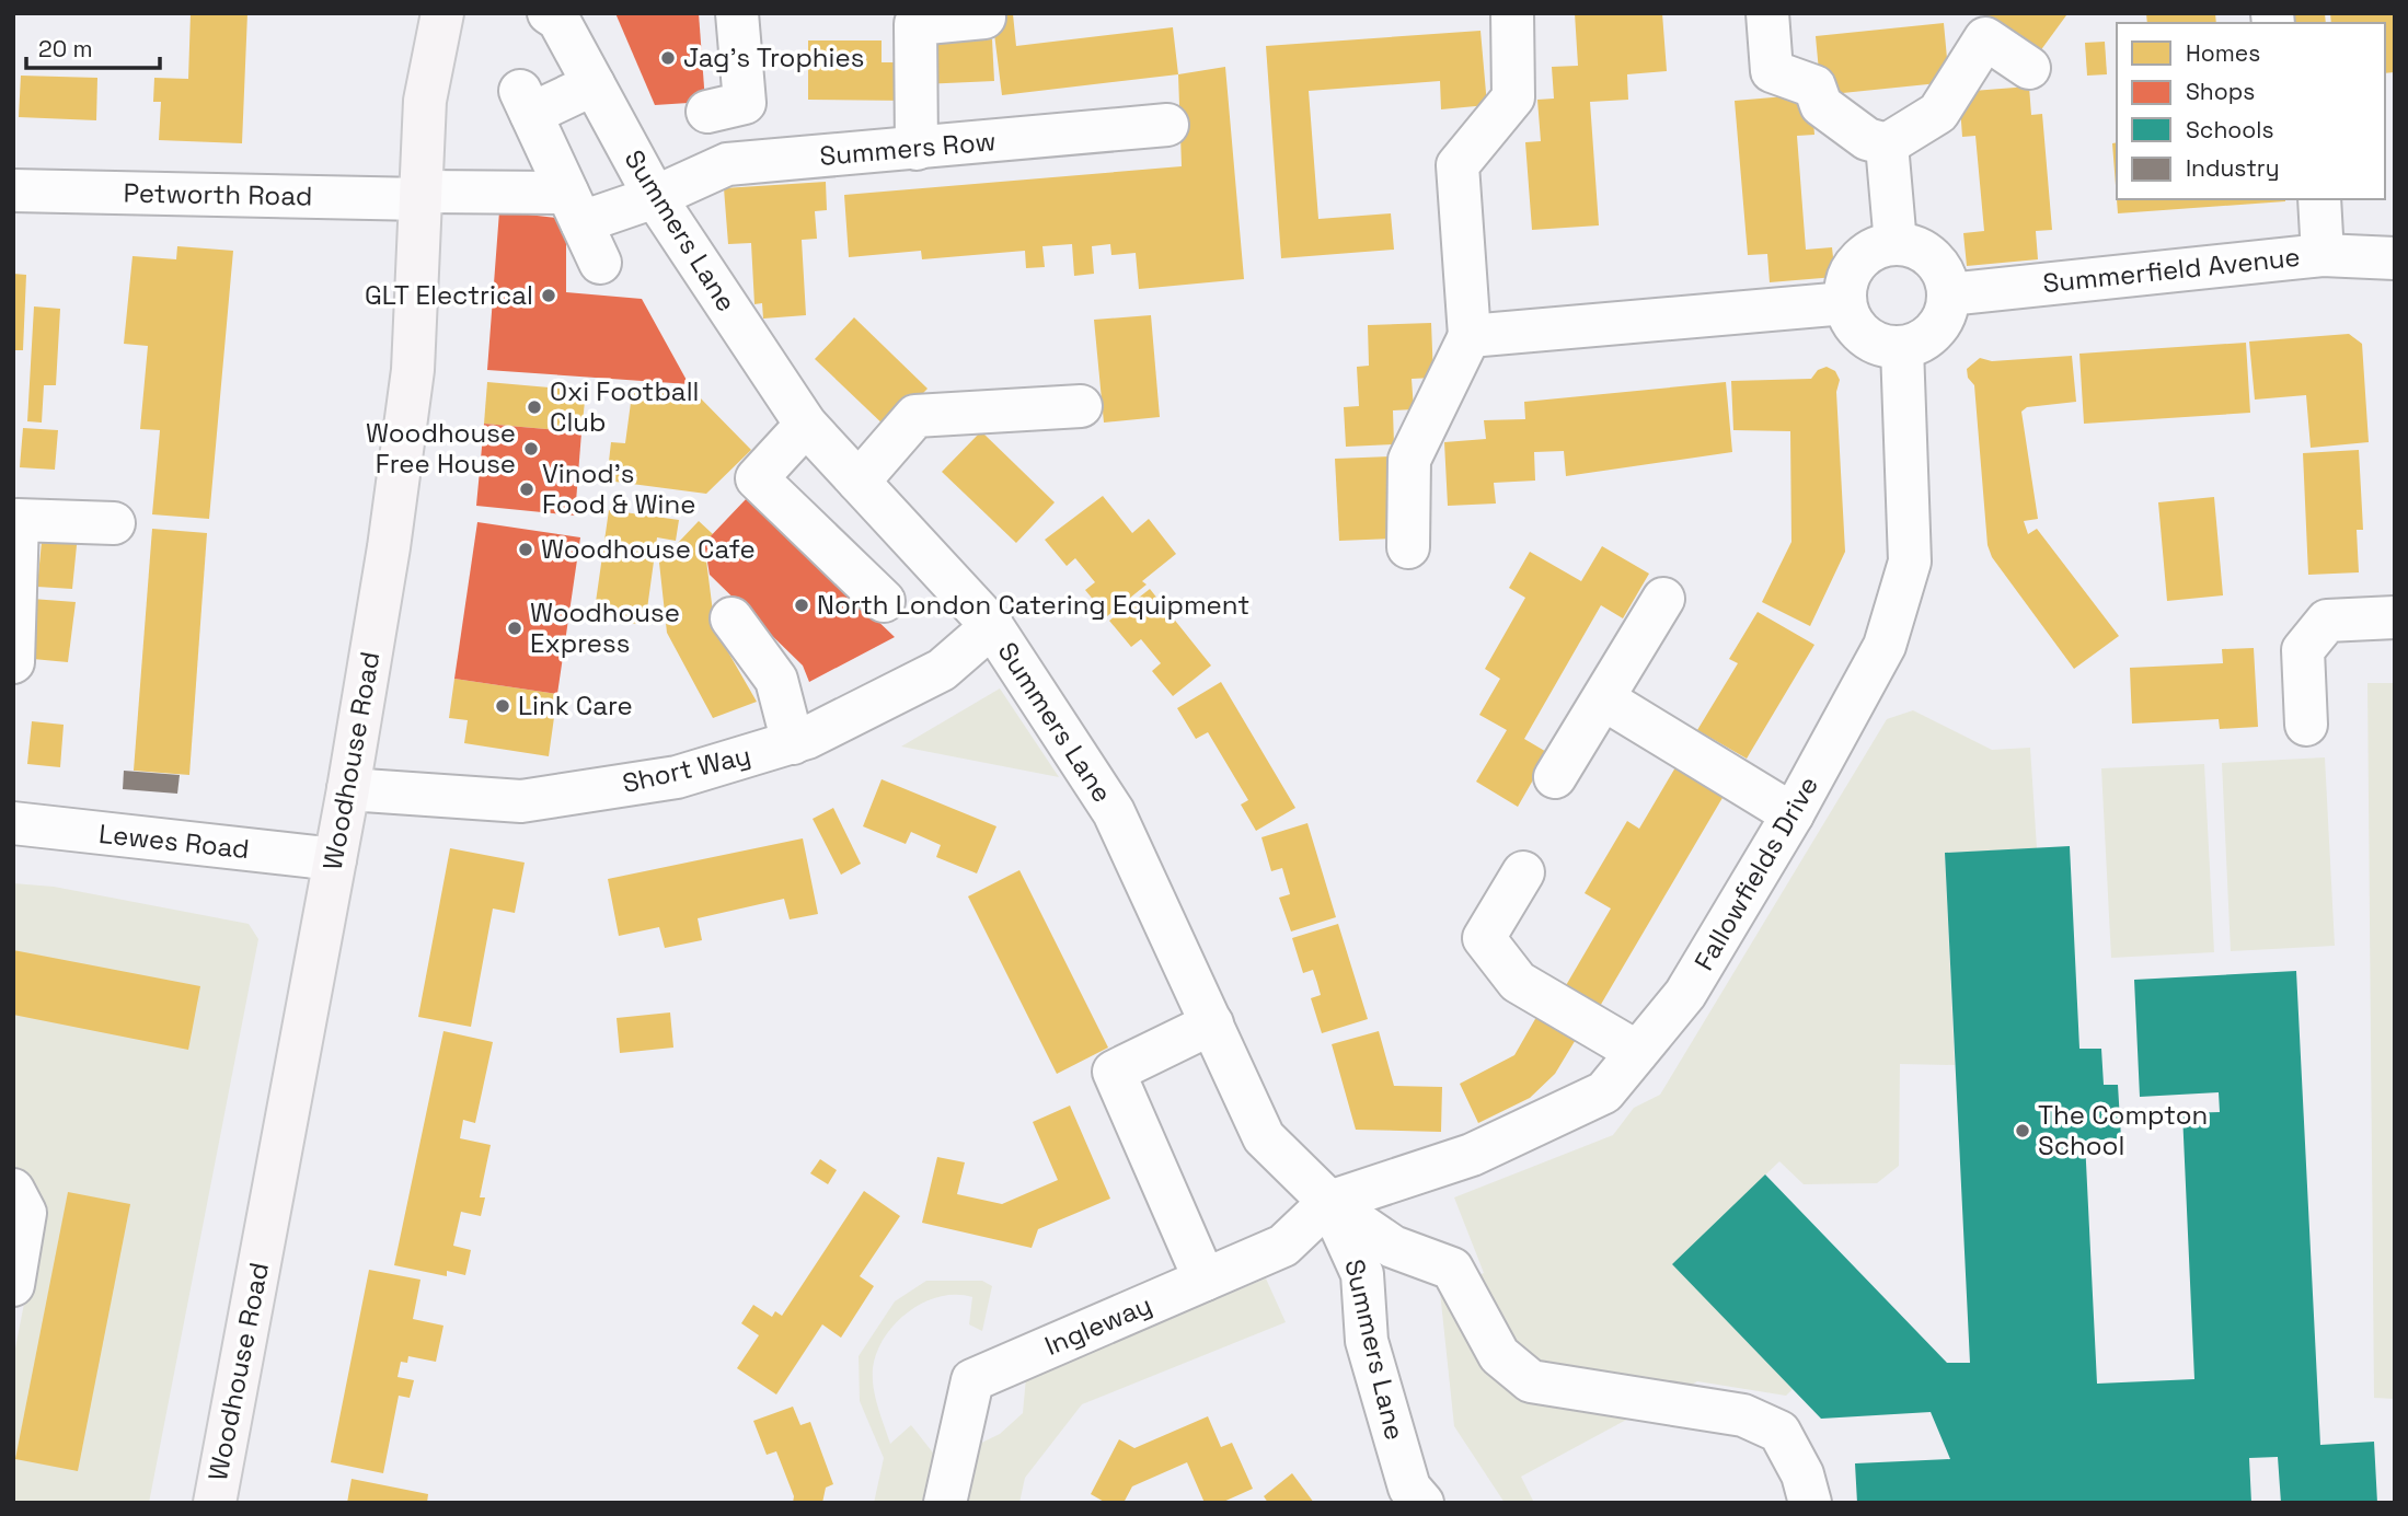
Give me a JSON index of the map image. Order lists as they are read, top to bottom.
{
  "streets": {
    "main road": ["Woodhouse Road"],
    "street": [
      "Summers Row",
      "Petworth Road",
      "Summers Lane",
      "Summerfield Avenue",
      "Short Way",
      "Lewes Road",
      "Fallowfields Drive",
      "Ingleway"
    ]
  },
  "crossings": [
    ["Summers Row", "Petworth Road"],
    ["Summers Row", "Summers Lane"],
    ["Petworth Road", "Woodhouse Road"],
    ["Summers Lane", "Short Way"],
    ["Summers Lane", "Fallowfields Drive"],
    ["Summers Lane", "Ingleway"],
    ["Summerfield Avenue", "Fallowfields Drive"],
    ["Woodhouse Road", "Short Way"],
    ["Woodhouse Road", "Lewes Road"],
    ["Fallowfields Drive", "Ingleway"]
  ],
  "places": [
    "Jag's Trophies",
    "GLT Electrical",
    "Oxi Football Club",
    "Woodhouse Free House",
    "Vinod's Food & Wine",
    "Woodhouse Cafe",
    "North London Catering Equipment",
    "Woodhouse Express",
    "Link Care",
    "The Compton School"
  ],
  "legend": [
    "Homes",
    "Shops",
    "Schools",
    "Industry"
  ],
  "scale_bar": "20 m"
}
